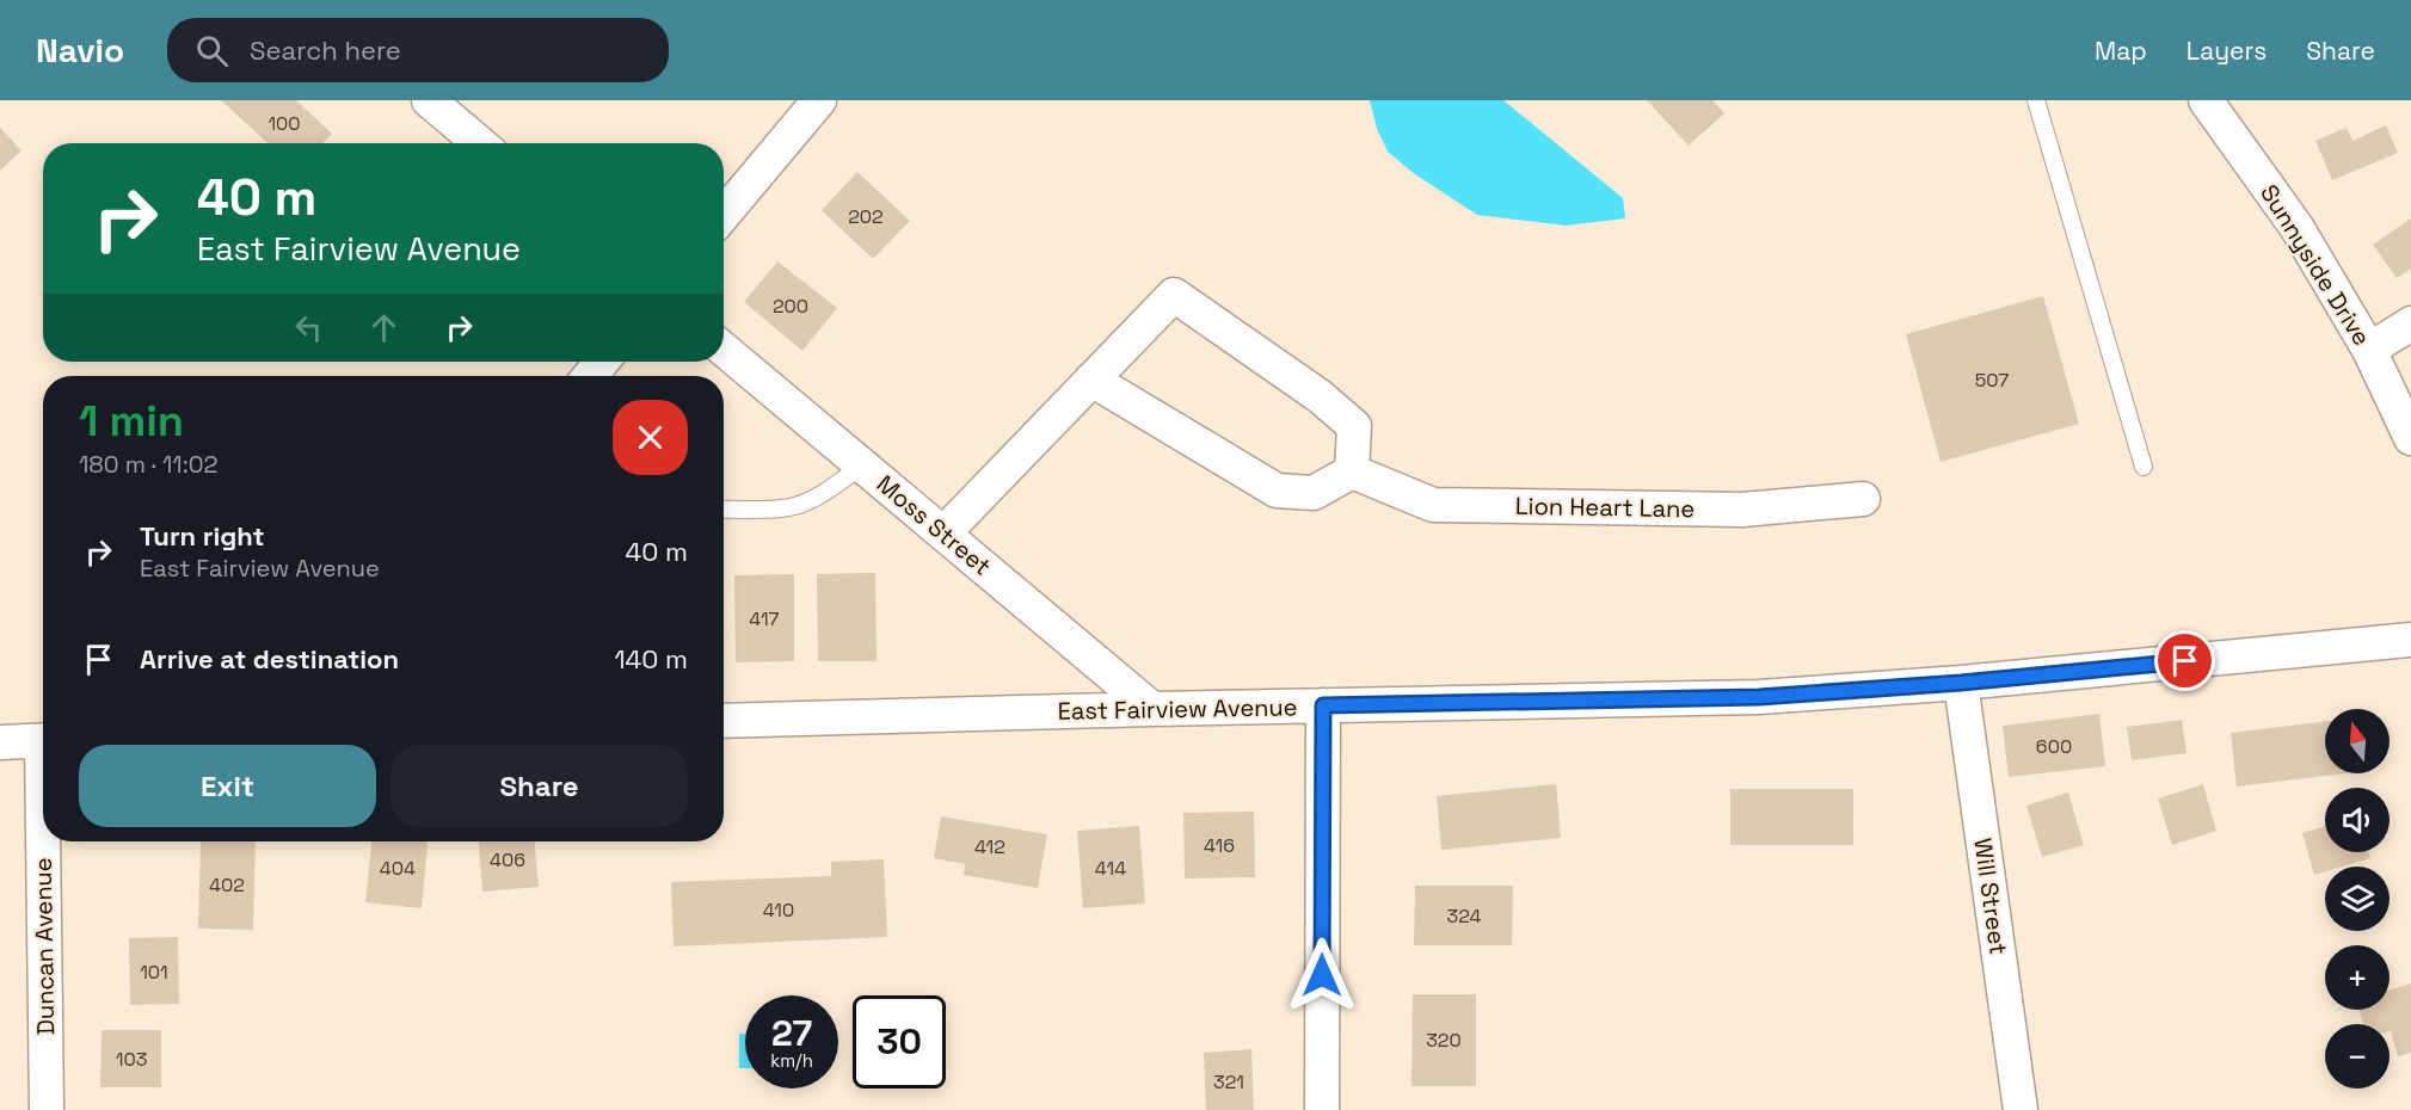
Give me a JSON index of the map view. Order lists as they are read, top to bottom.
{
  "streets": {
    "street": [
      "Sunnyside Drive",
      "Lion Heart Lane",
      "Moss Street",
      "East Fairview Avenue",
      "Will Street",
      "Duncan Avenue"
    ]
  },
  "crossings": [
    ["Moss Street", "East Fairview Avenue"],
    ["East Fairview Avenue", "Will Street"]
  ],
  "house_numbers": [
    "100",
    "202",
    "200",
    "507",
    "417",
    "600",
    "416",
    "412",
    "406",
    "404",
    "414",
    "402",
    "410",
    "324",
    "101",
    "320",
    "103",
    "321"
  ],
  "north": "top",
  "page": {
    "header": "Navio",
    "search": "Search here",
    "nav": ["Map", "Layers", "Share"],
    "turn": ["40 m", "East Fairview Avenue"],
    "heading": ["1 min", "180 m · 11:02"],
    "list": [
      {
        "name": "Turn right",
        "note": "East Fairview Avenue",
        "value": "40 m"
      },
      {
        "name": "Arrive at destination",
        "value": "140 m"
      }
    ],
    "map_buttons": ["+", "−"],
    "buttons": ["Exit", "Share"],
    "speed": "27 km/h",
    "limit": "30"
  }
}
